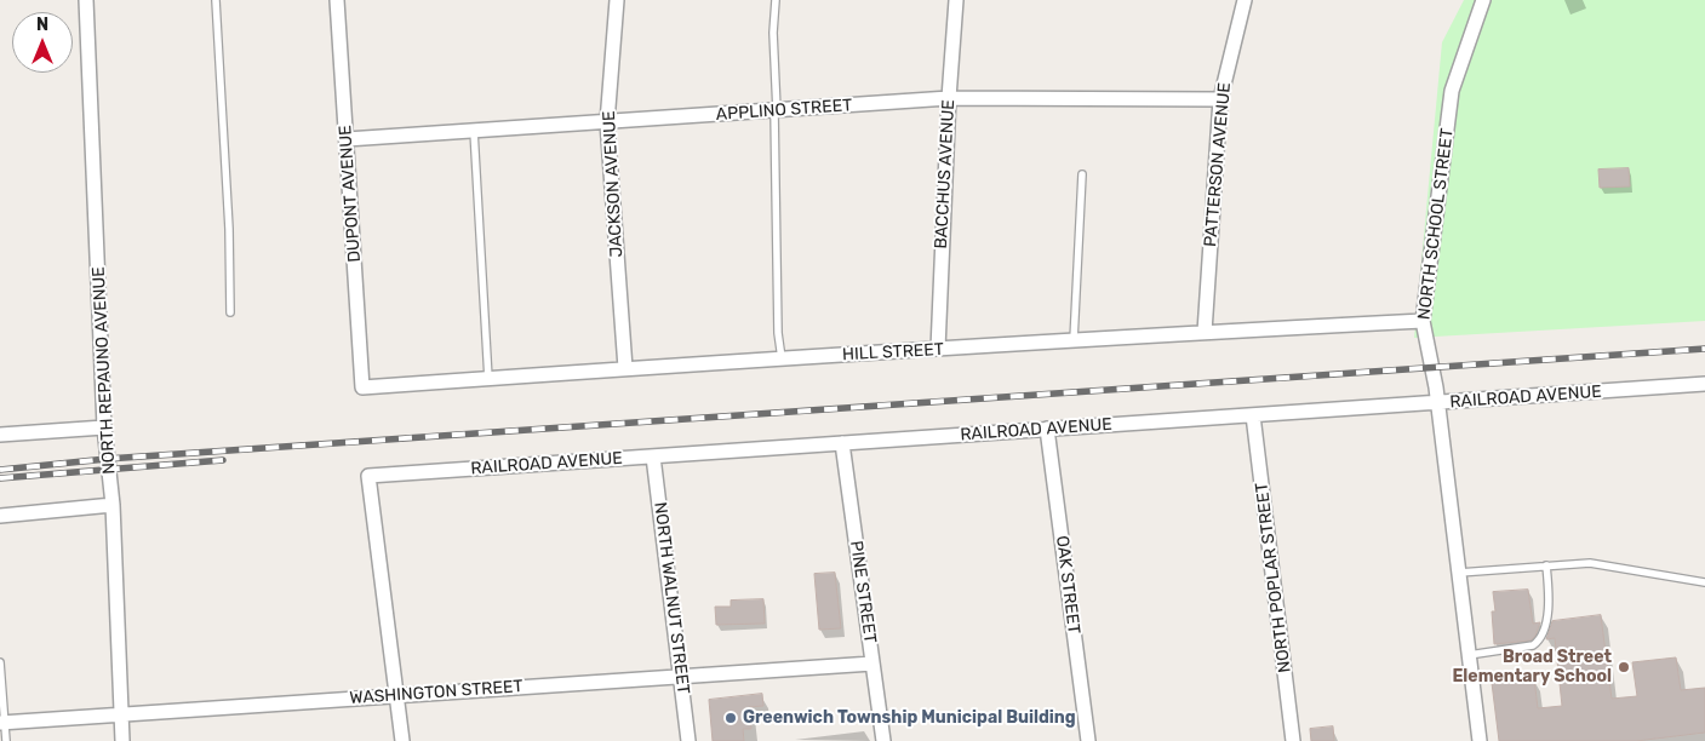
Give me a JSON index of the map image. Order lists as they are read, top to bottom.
{
  "streets": {
    "street": [
      "APPLINO STREET",
      "PATTERSON AVENUE",
      "BACCHUS AVENUE",
      "JACKSON AVENUE",
      "DUPONT AVENUE",
      "NORTH SCHOOL STREET",
      "HILL STREET",
      "NORTH REPAUNO AVENUE",
      "RAILROAD AVENUE",
      "NORTH POPLAR STREET",
      "OAK STREET",
      "PINE STREET",
      "NORTH WALNUT STREET",
      "WASHINGTON STREET"
    ]
  },
  "crossings": [
    ["APPLINO STREET", "PATTERSON AVENUE"],
    ["APPLINO STREET", "BACCHUS AVENUE"],
    ["APPLINO STREET", "JACKSON AVENUE"],
    ["APPLINO STREET", "DUPONT AVENUE"],
    ["PATTERSON AVENUE", "HILL STREET"],
    ["BACCHUS AVENUE", "HILL STREET"],
    ["JACKSON AVENUE", "HILL STREET"],
    ["DUPONT AVENUE", "HILL STREET"],
    ["NORTH SCHOOL STREET", "HILL STREET"],
    ["NORTH SCHOOL STREET", "RAILROAD AVENUE"],
    ["NORTH REPAUNO AVENUE", "WASHINGTON STREET"],
    ["RAILROAD AVENUE", "NORTH POPLAR STREET"],
    ["RAILROAD AVENUE", "OAK STREET"],
    ["RAILROAD AVENUE", "PINE STREET"],
    ["RAILROAD AVENUE", "NORTH WALNUT STREET"],
    ["RAILROAD AVENUE", "WASHINGTON STREET"],
    ["PINE STREET", "WASHINGTON STREET"],
    ["NORTH WALNUT STREET", "WASHINGTON STREET"]
  ],
  "places": ["Broad Street Elementary School", "Greenwich Township Municipal Building"],
  "north": "top"
}
